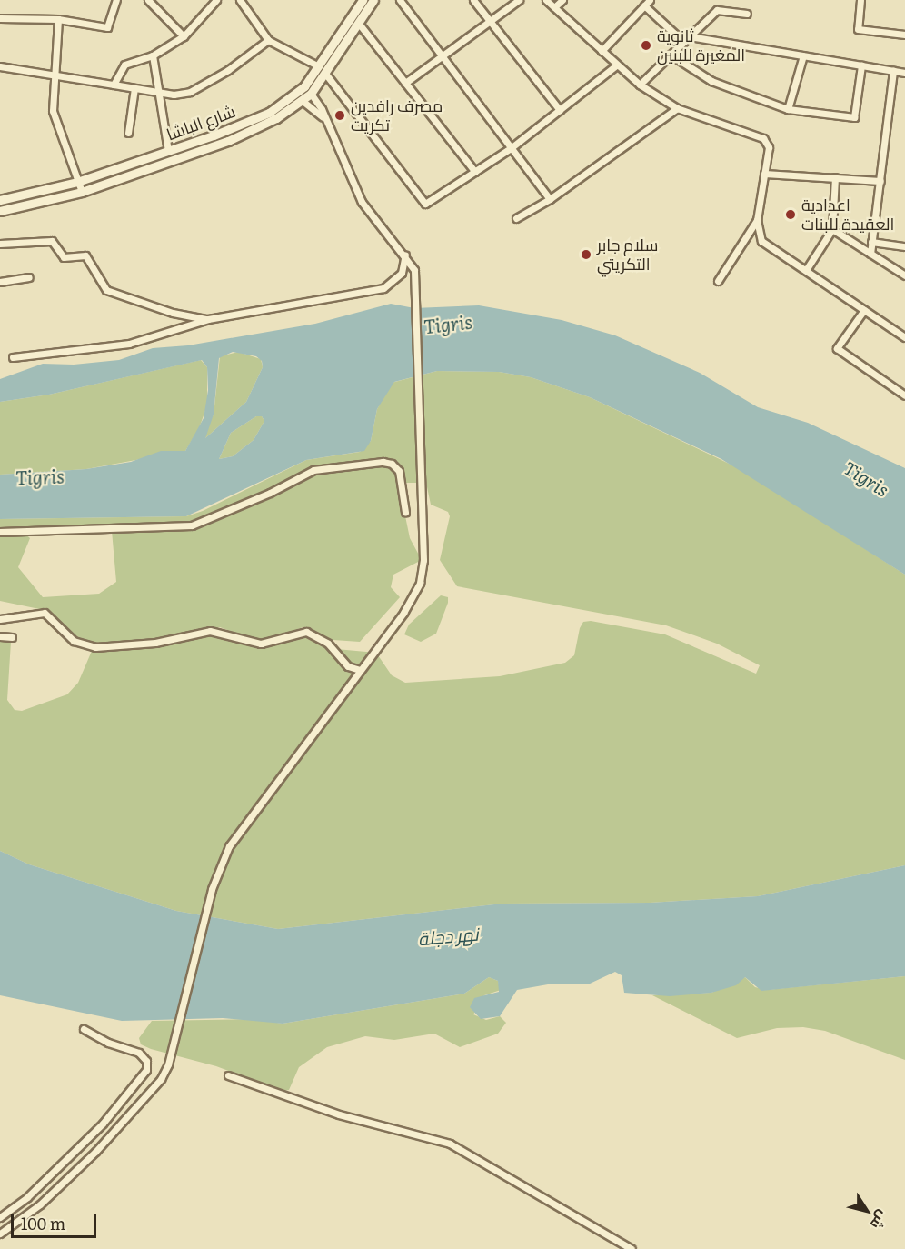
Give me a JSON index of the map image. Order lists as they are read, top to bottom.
{
  "streets": {
    "main road": ["شارع الباشا"]
  },
  "water": ["Tigris", "نهر دجلة"],
  "places": [
    "ثانوية المغيرة للبنين",
    "مصرف رافدين تكريت",
    "اعدادية العقيدة للبنات",
    "سلام جابر التكريتي"
  ],
  "scale_bar": "100 m",
  "north": "bottom right"
}
